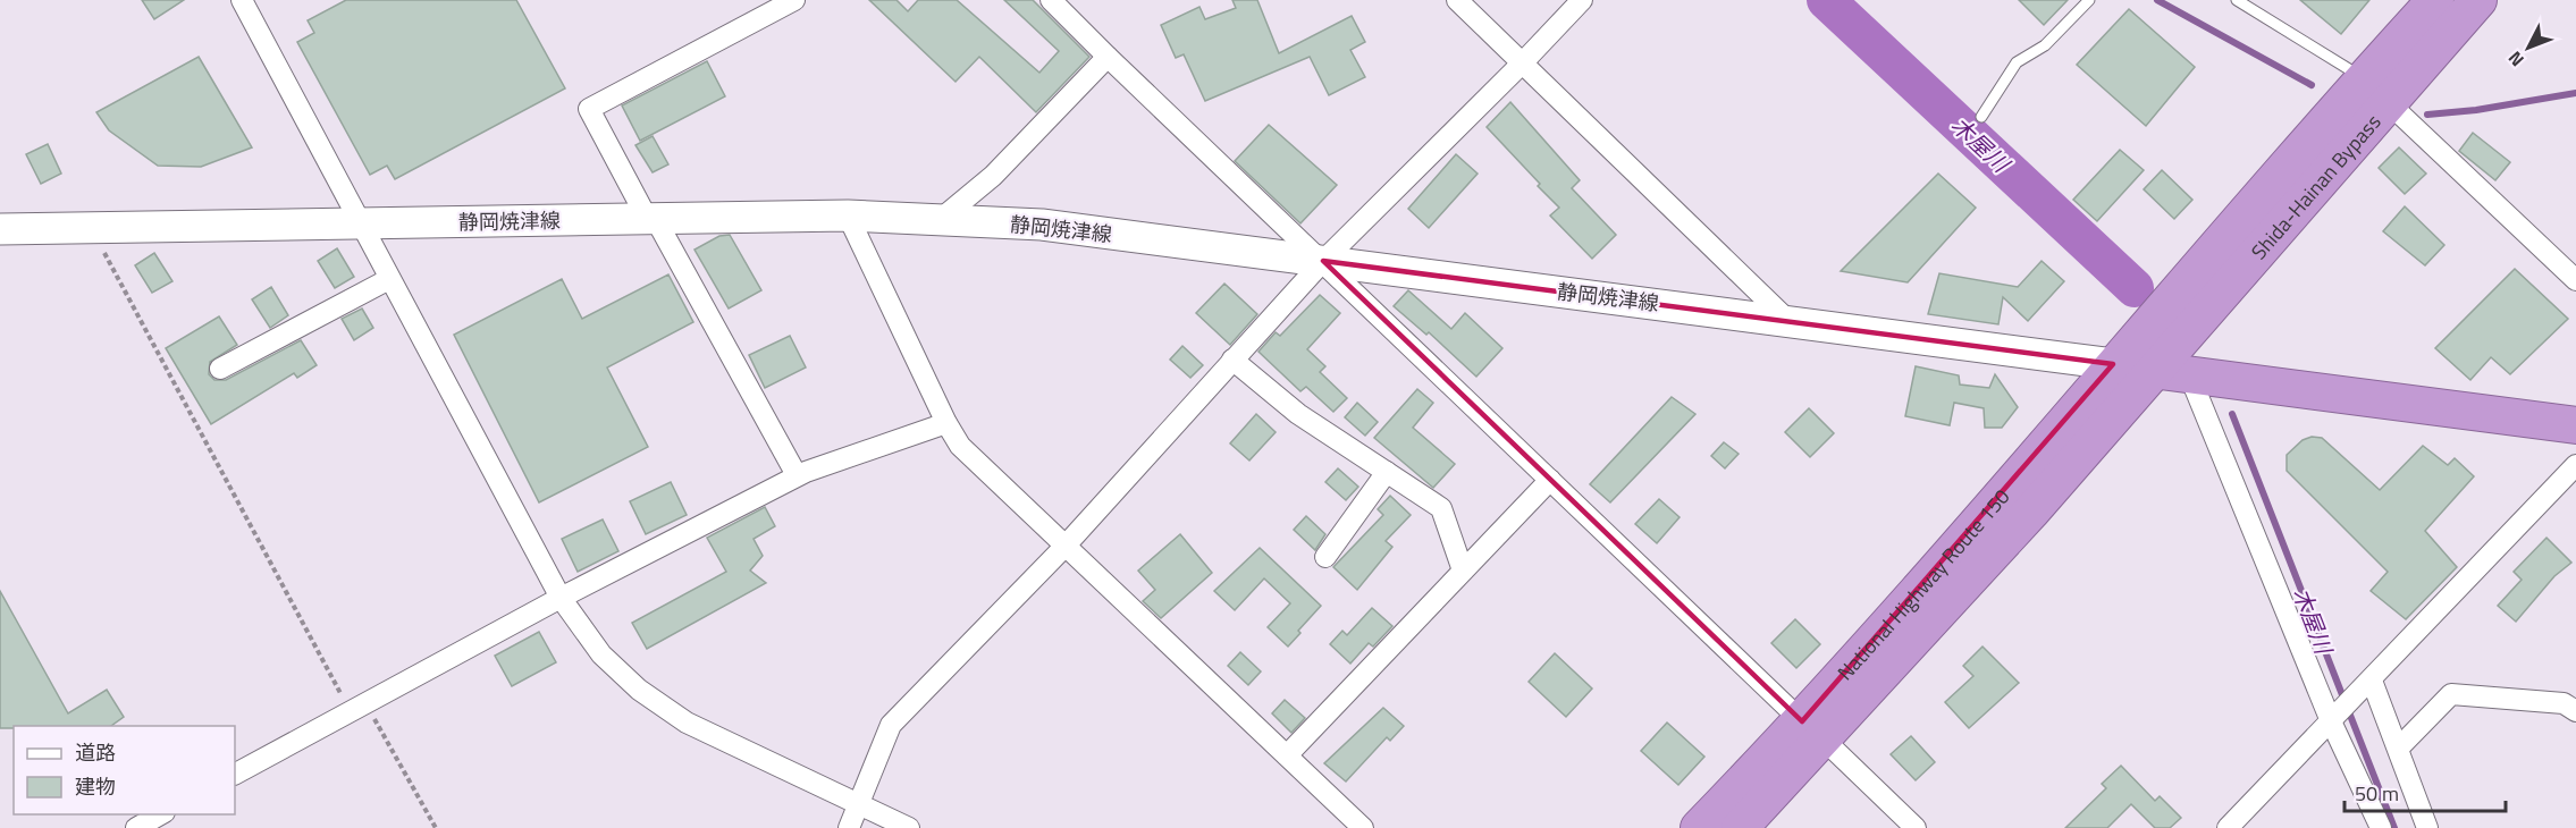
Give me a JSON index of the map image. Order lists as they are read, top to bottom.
{
  "streets": {
    "highway": ["Shida-Hainan Bypass", "National Highway Route 150"],
    "main road": ["静岡焼津線"]
  },
  "crossings": [
    ["Shida-Hainan Bypass", "静岡焼津線"],
    ["Shida-Hainan Bypass", "National Highway Route 150"],
    ["静岡焼津線", "National Highway Route 150"]
  ],
  "water": ["木屋川"],
  "legend": ["道路", "建物"],
  "scale_bar": "50 m",
  "north": "bottom left"
}
